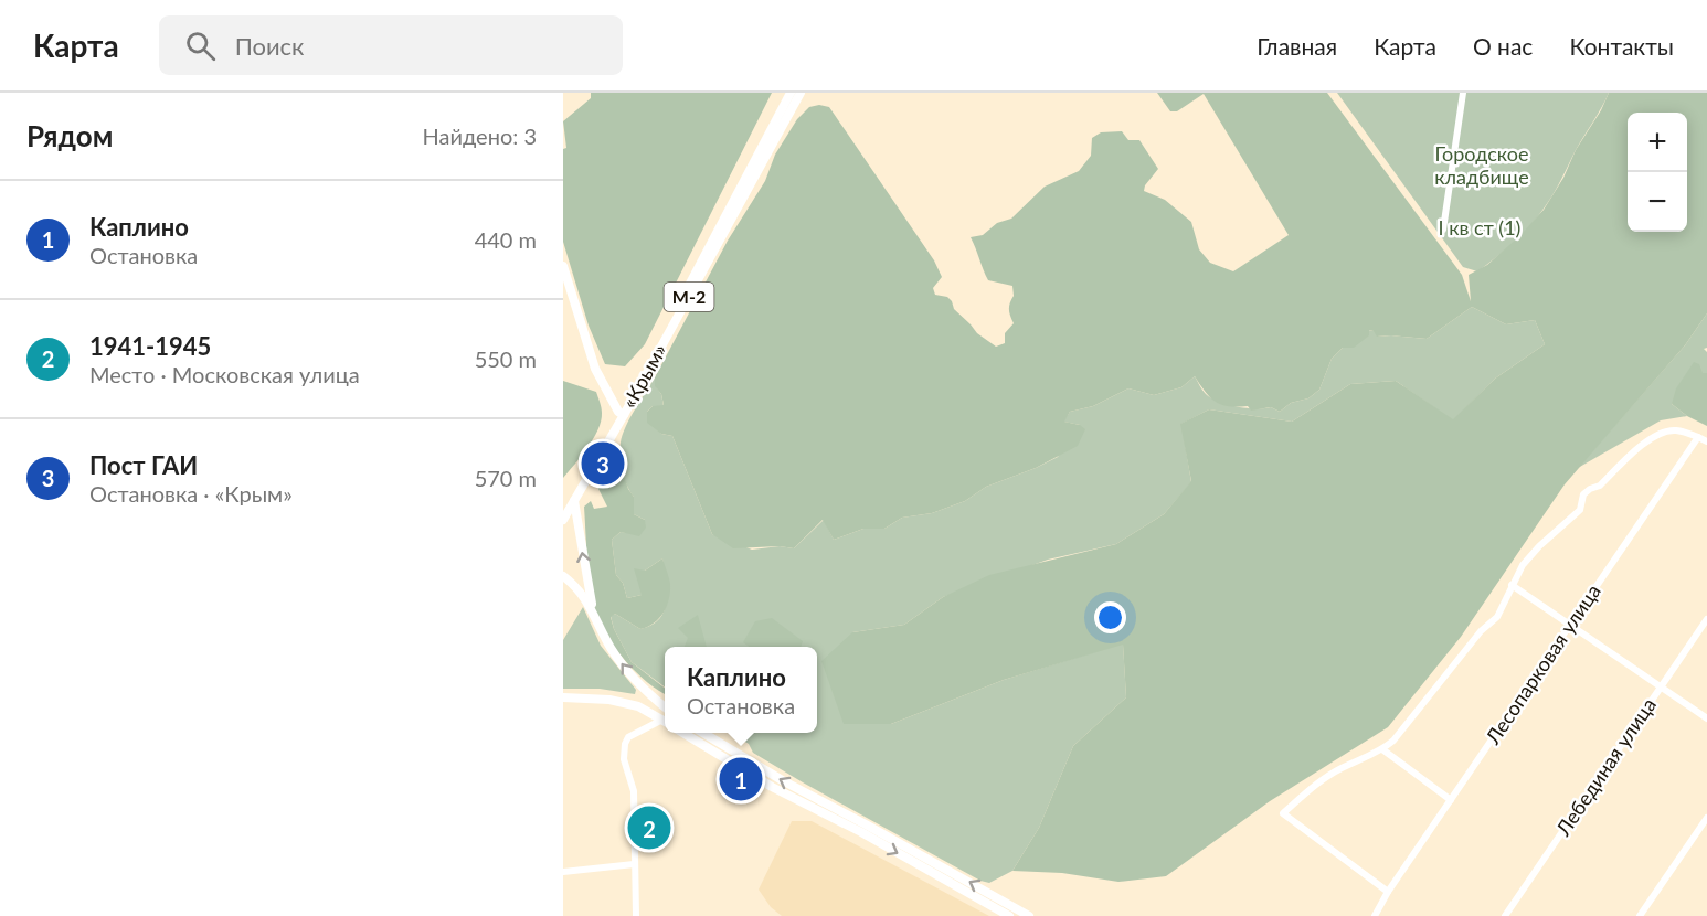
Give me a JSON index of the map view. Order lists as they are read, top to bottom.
{
  "streets": {
    "main road": ["М-2", "«Крым»"],
    "street": ["Лесопарковая улица", "Лебединая улица"]
  },
  "parks": ["Городское кладбище", "I кв ст (1)"],
  "page": {
    "header": "Карта",
    "search": "Поиск",
    "nav": [
      "Главная",
      "Карта",
      "О нас",
      "Контакты"
    ],
    "heading": ["Рядом", "Найдено: 3"],
    "map_buttons": ["+", "−"],
    "list": [
      {
        "mark": "1",
        "name": "Каплино",
        "note": "Остановка",
        "value": "440 m"
      },
      {
        "mark": "2",
        "name": "1941-1945",
        "note": "Место · Московская улица",
        "value": "550 m"
      },
      {
        "mark": "3",
        "name": "Пост ГАИ",
        "note": "Остановка · «Крым»",
        "value": "570 m"
      }
    ],
    "pins": ["3", "1", "2"],
    "popup": ["Каплино", "Остановка"]
  }
}
